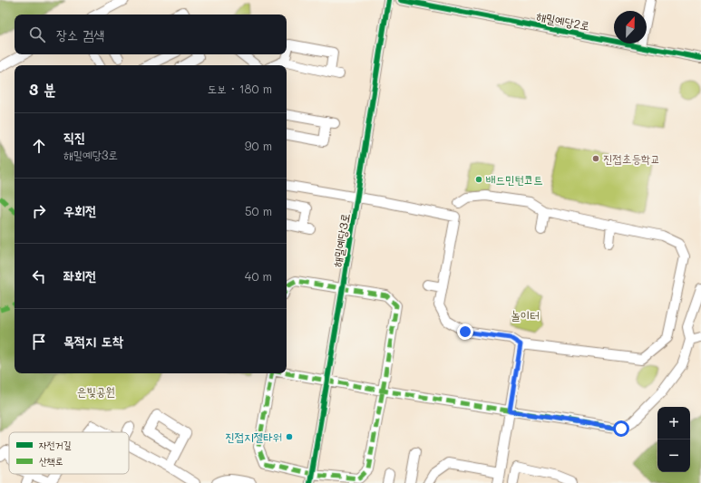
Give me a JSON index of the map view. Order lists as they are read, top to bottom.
{
  "streets": {
    "street": ["해밀예당2로", "해밀예당3로"]
  },
  "parks": ["놀이터", "은빛공원"],
  "places": ["진접초등학교", "배드민턴코트", "진접지젤타워"],
  "legend": ["자전거길", "산책로"],
  "north": "top",
  "page": {
    "search": "장소 검색",
    "heading": ["3 분", "도보 · 180 m"],
    "list": [
      ["직진", "해밀예당3로", "90 m"],
      ["우회전", "50 m"],
      ["좌회전", "40 m"],
      "목적지 도착"
    ],
    "map_buttons": ["+", "−"]
  }
}
